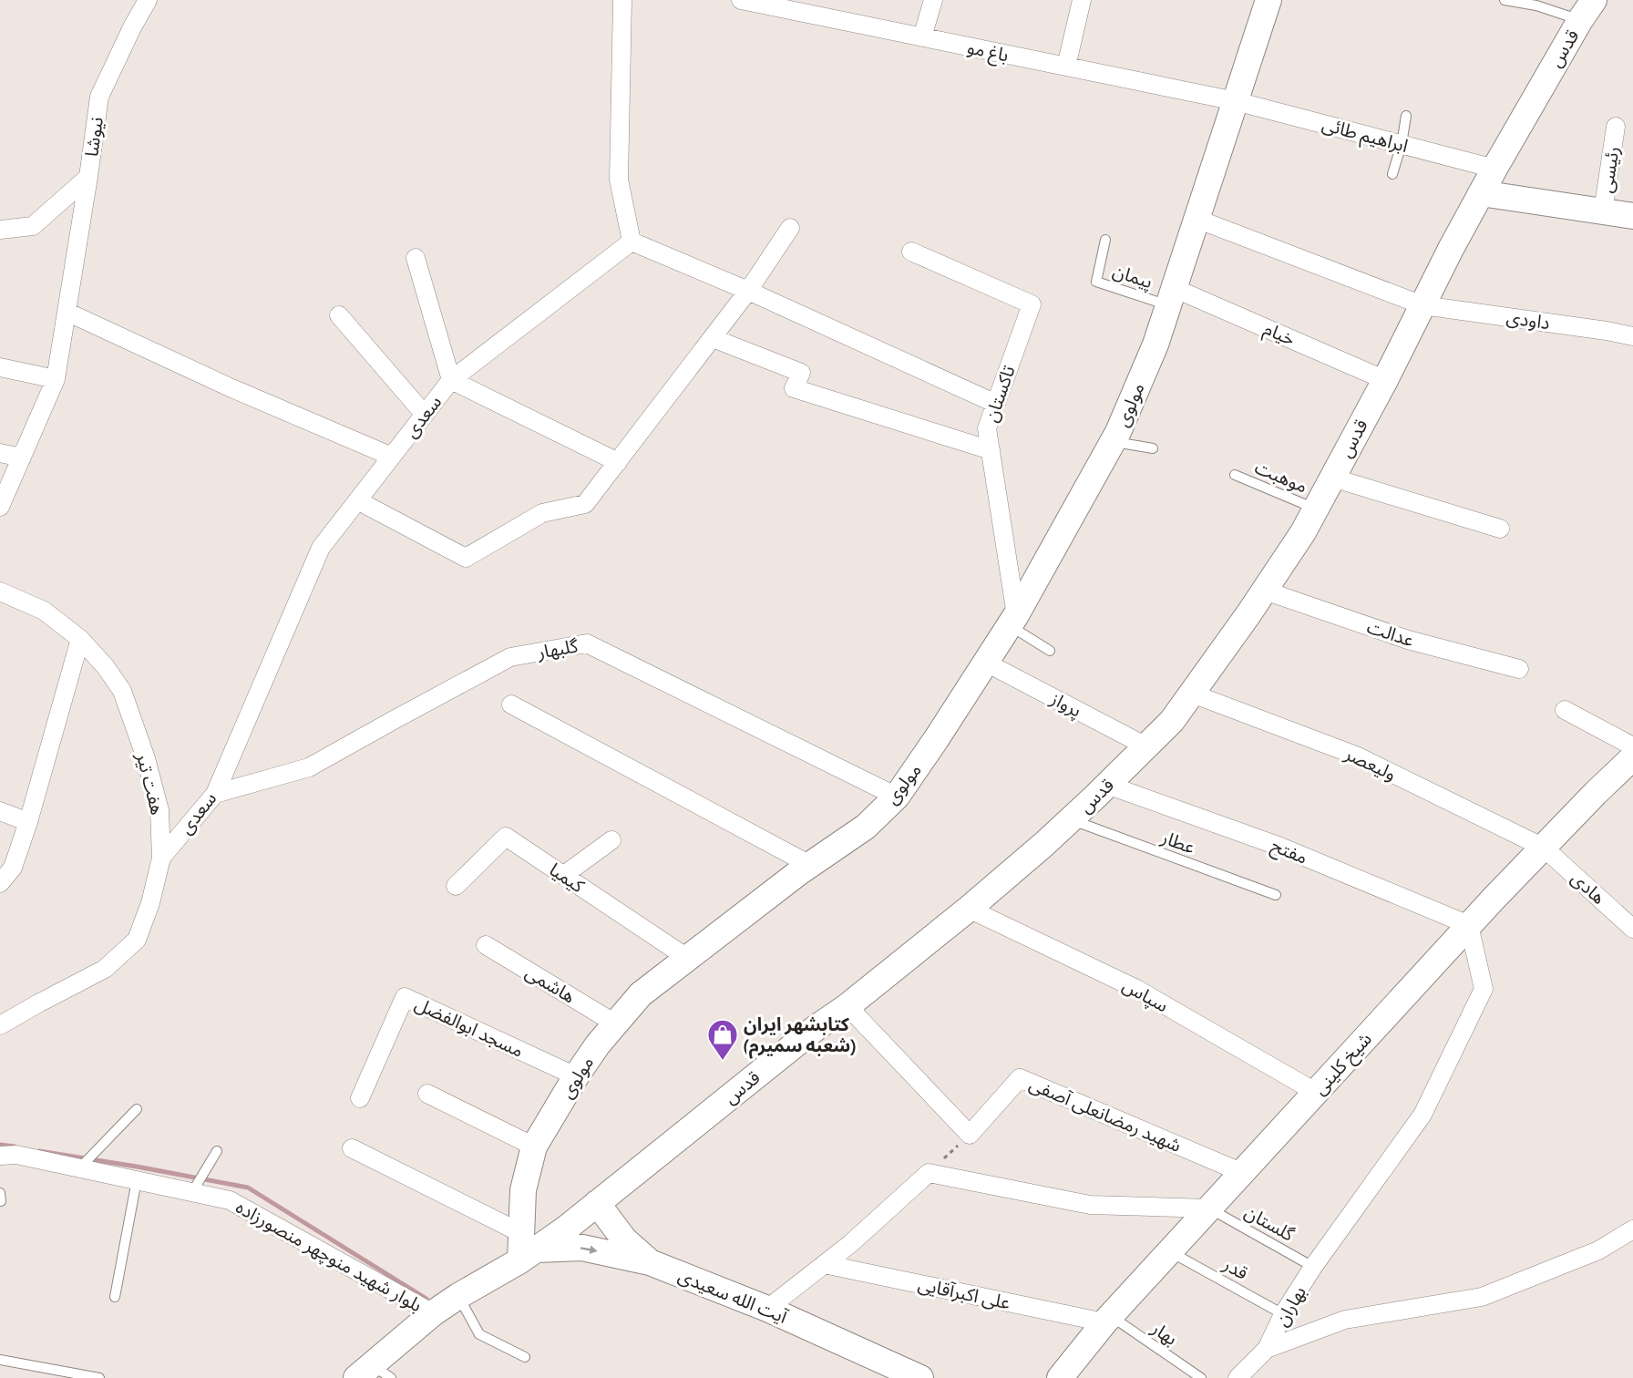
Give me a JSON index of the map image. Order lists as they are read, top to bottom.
{
  "streets": {
    "street": [
      "قدس",
      "باغ مو",
      "ابراهیم طائی",
      "نیوشا",
      "رئیسی",
      "داودی",
      "خیام",
      "تاکستان",
      "مولوی",
      "سعدی",
      "عدالت",
      "گلبهار",
      "پرواز",
      "ولیعصر",
      "هفت تیر",
      "مفتح",
      "کیمیا",
      "هادی",
      "هاشمی",
      "سپاس",
      "مسجد ابوالفضل",
      "شیخ کلینی",
      "شهید رمضانعلی آصفی",
      "بلوار شهید منوچهر منصورزاده",
      "علی اکبرآقایی",
      "آیت الله سعیدی",
      "بهاران"
    ],
    "lane": [
      "پیمان",
      "موهبت",
      "عطار",
      "گلستان",
      "قدر",
      "بهار"
    ]
  },
  "crossings": [
    ["قدس", "ابراهیم طائی"],
    ["قدس", "داودی"],
    ["قدس", "خیام"],
    ["قدس", "مولوی"],
    ["قدس", "موهبت"],
    ["قدس", "عدالت"],
    ["قدس", "پرواز"],
    ["قدس", "ولیعصر"],
    ["قدس", "عطار"],
    ["قدس", "مفتح"],
    ["قدس", "سپاس"],
    ["قدس", "بلوار شهید منوچهر منصورزاده"],
    ["قدس", "آیت الله سعیدی"],
    ["باغ مو", "ابراهیم طائی"],
    ["باغ مو", "مولوی"],
    ["ابراهیم طائی", "مولوی"],
    ["پیمان", "خیام"],
    ["پیمان", "مولوی"],
    ["خیام", "مولوی"],
    ["تاکستان", "مولوی"],
    ["مولوی", "گلبهار"],
    ["مولوی", "پرواز"],
    ["مولوی", "کیمیا"],
    ["مولوی", "هاشمی"],
    ["مولوی", "مسجد ابوالفضل"],
    ["مولوی", "آیت الله سعیدی"],
    ["سعدی", "گلبهار"],
    ["سعدی", "هفت تیر"],
    ["ولیعصر", "هادی"],
    ["ولیعصر", "شیخ کلینی"],
    ["مفتح", "شیخ کلینی"],
    ["مفتح", "بهاران"],
    ["هادی", "شیخ کلینی"],
    ["سپاس", "شیخ کلینی"],
    ["شیخ کلینی", "شهید رمضانعلی آصفی"],
    ["شیخ کلینی", "گلستان"],
    ["شیخ کلینی", "قدر"],
    ["شیخ کلینی", "علی اکبرآقایی"],
    ["شیخ کلینی", "بهاران"],
    ["شیخ کلینی", "بهار"],
    ["گلستان", "بهاران"],
    ["قدر", "بهاران"],
    ["علی اکبرآقایی", "بهار"]
  ],
  "places": {
    "shop": ["کتابشهر ایران (شعبه سمیرم)"]
  }
}
